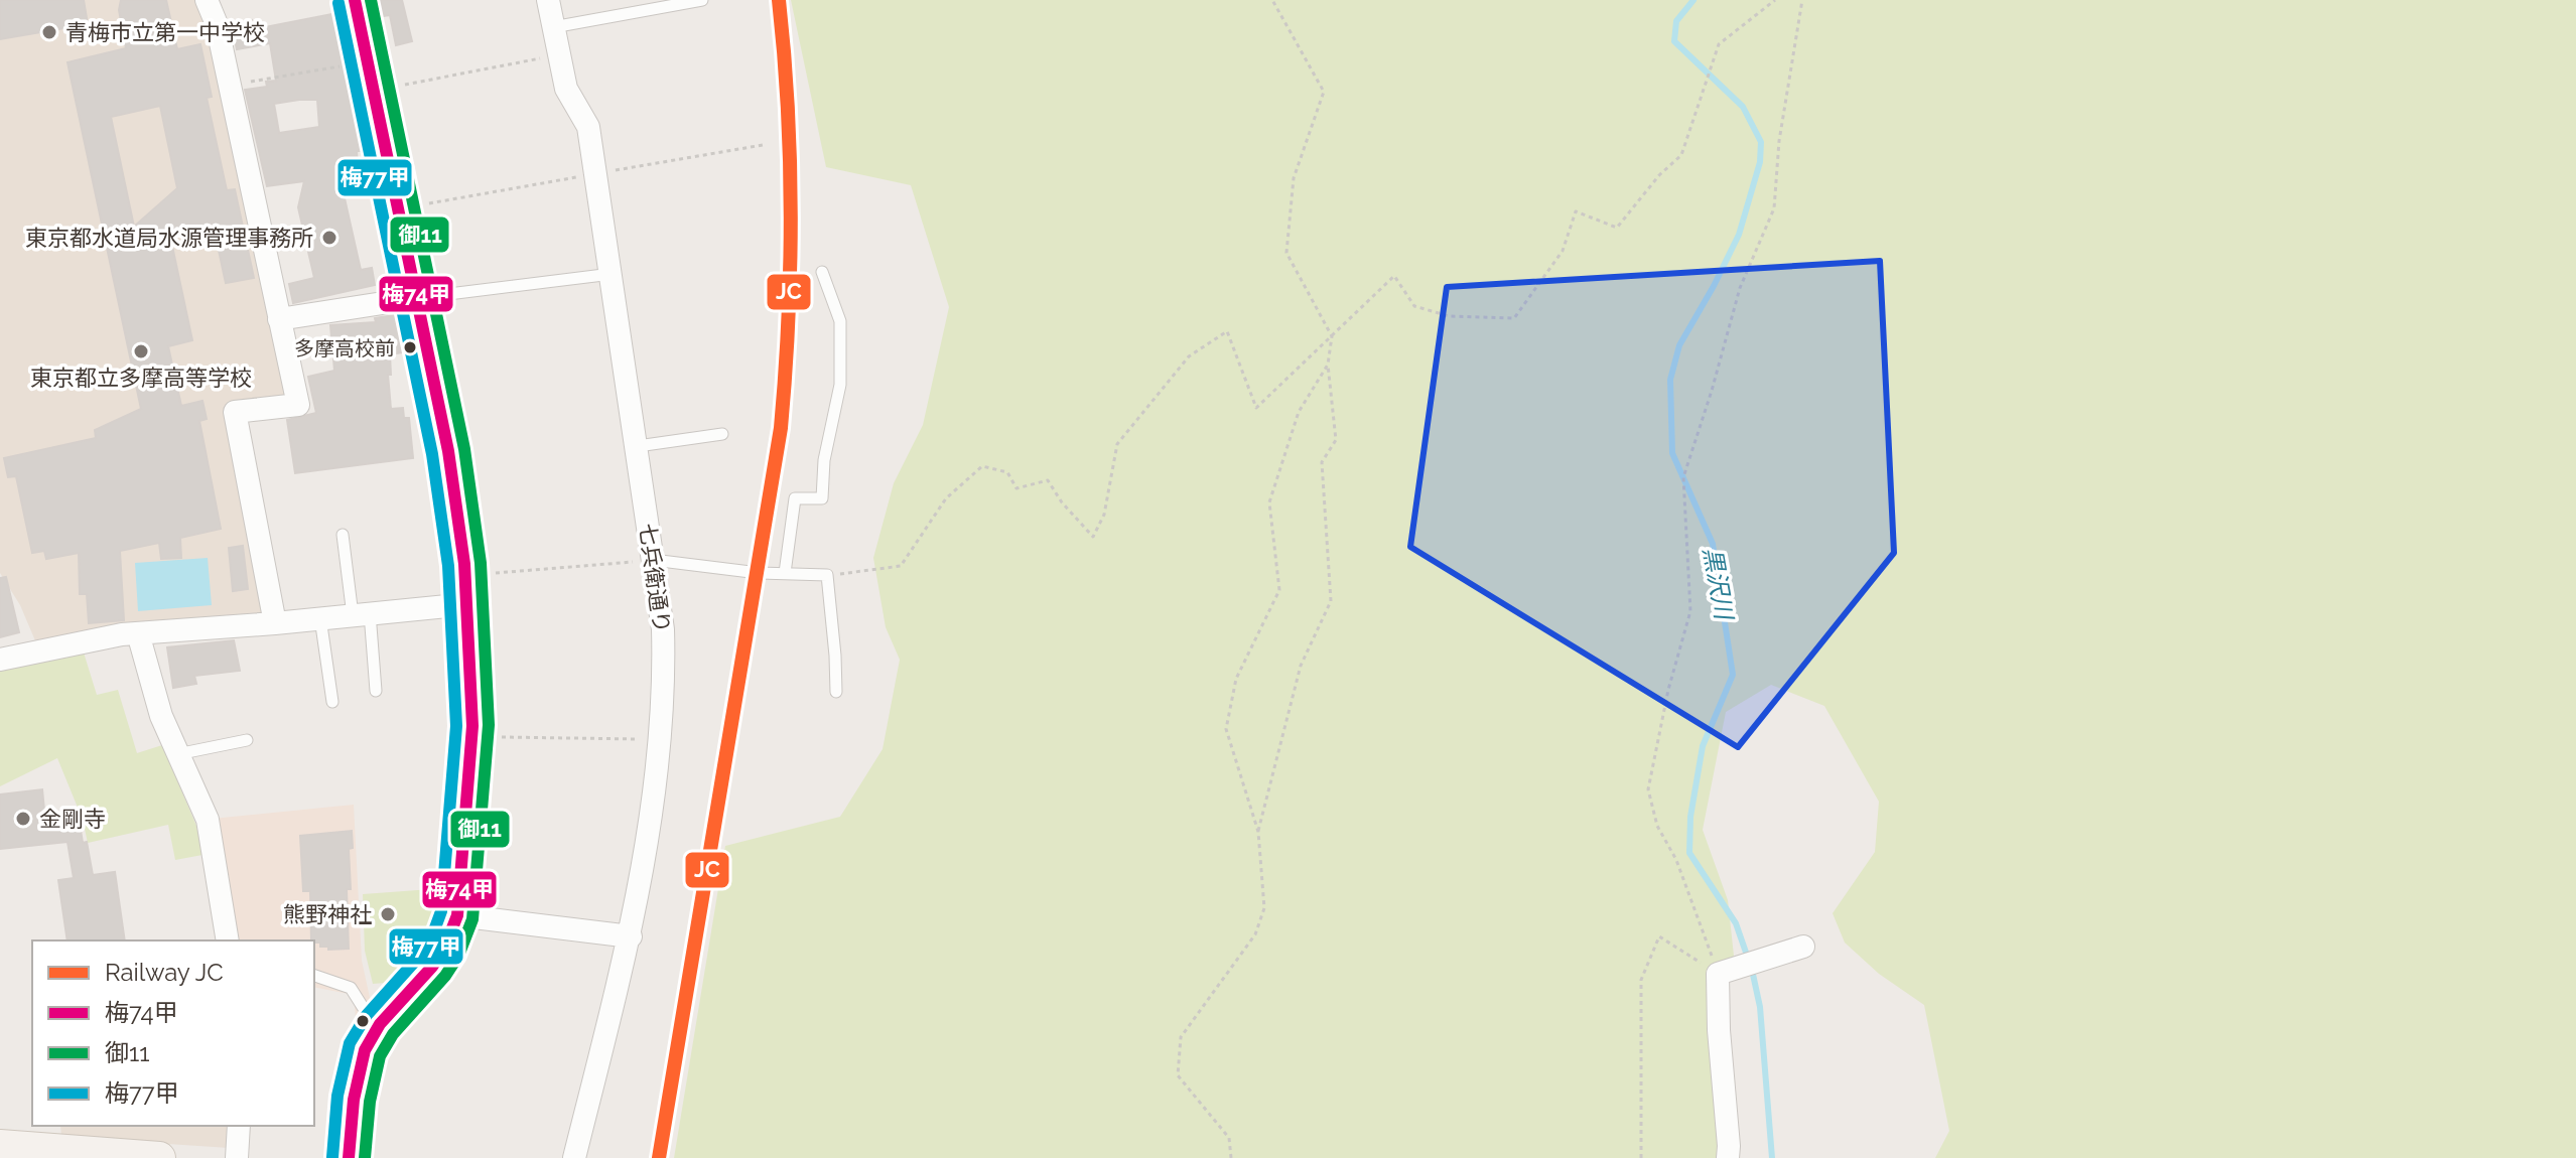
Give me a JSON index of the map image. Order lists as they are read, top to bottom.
{
  "streets": {
    "street": ["七兵衛通り"]
  },
  "water": ["黒沢川"],
  "places": [
    "青梅市立第一中学校",
    "東京都水道局水源管理事務所",
    "多摩高校前",
    "東京都立多摩高等学校",
    "金剛寺",
    "熊野神社"
  ],
  "lines": [
    "rail line JC",
    "transit line 梅74甲",
    "transit line 御11",
    "transit line 梅77甲"
  ],
  "legend": [
    "Railway JC",
    "梅74甲",
    "御11",
    "梅77甲"
  ]
}
